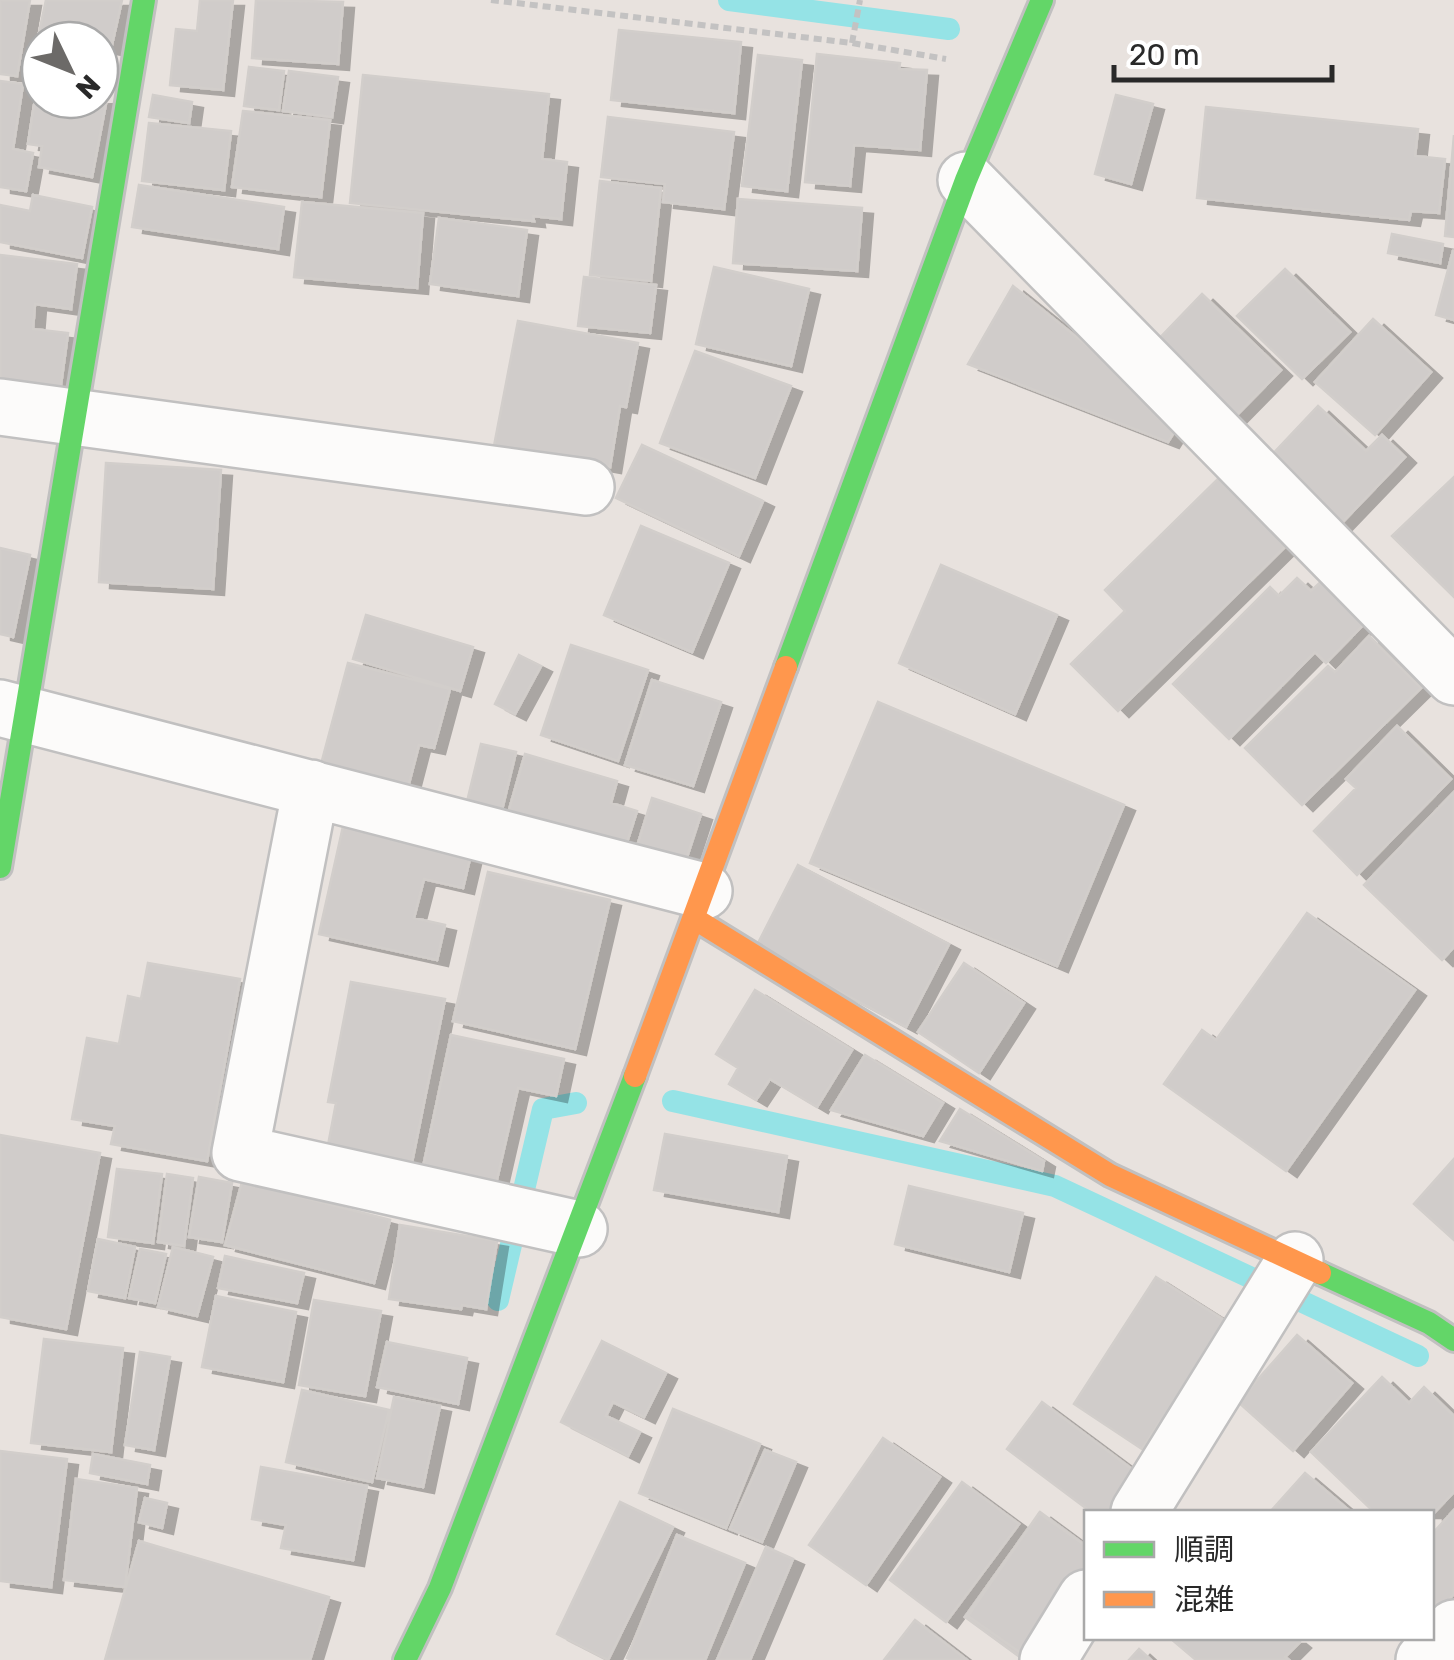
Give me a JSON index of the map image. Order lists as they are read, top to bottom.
{
  "legend": ["順調", "混雑"],
  "scale_bar": "20 m",
  "north": "bottom right"
}
